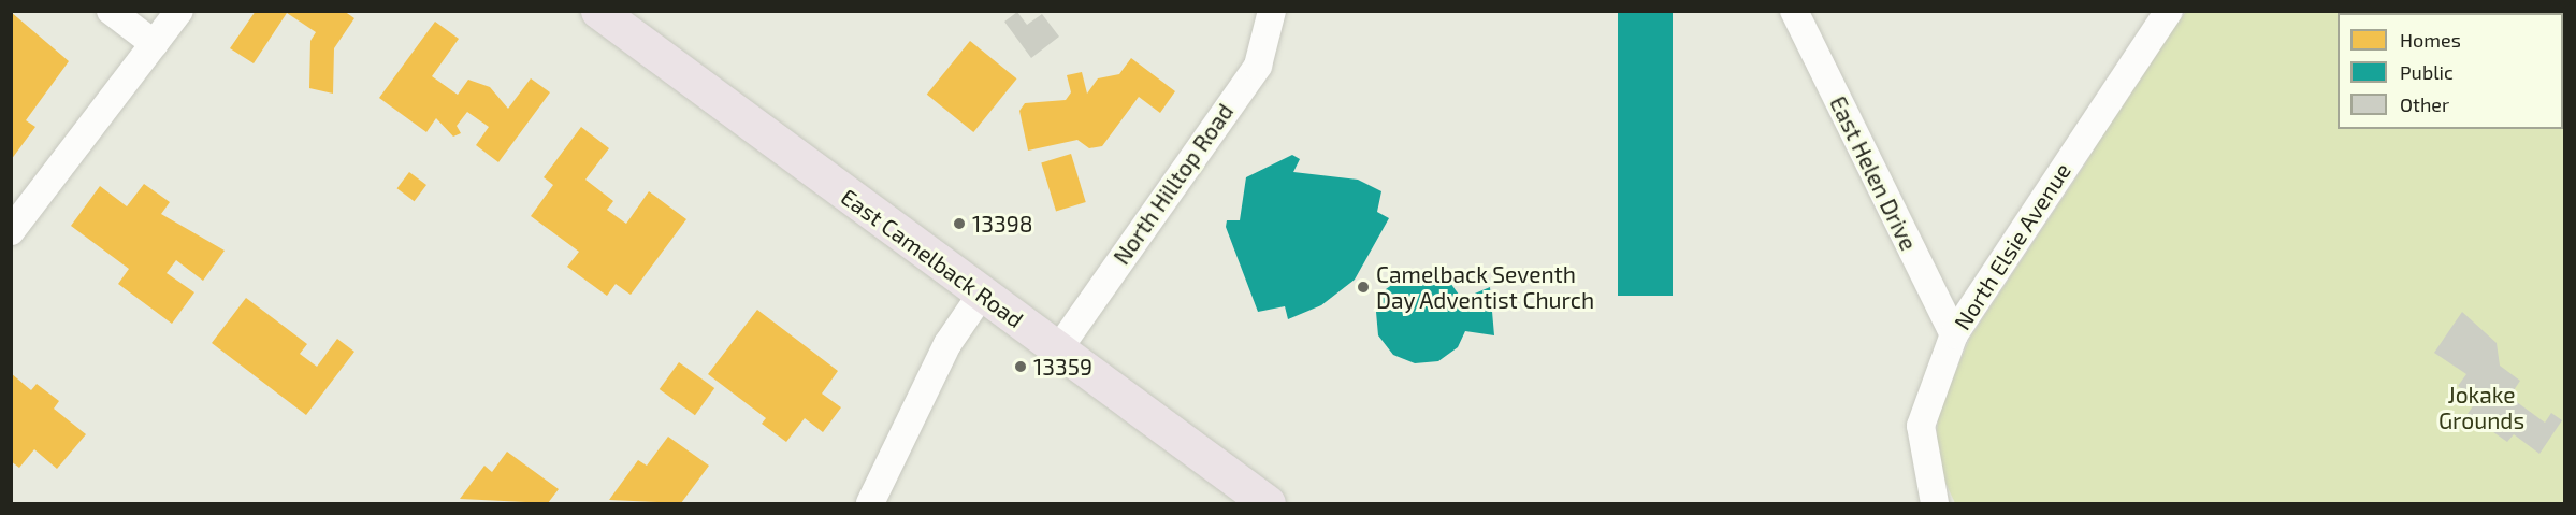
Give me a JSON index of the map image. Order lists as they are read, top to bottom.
{
  "streets": {
    "main road": ["East Camelback Road"],
    "street": ["East Helen Drive", "North Hilltop Road", "North Elsie Avenue"]
  },
  "crossings": [
    ["East Helen Drive", "North Elsie Avenue"],
    ["North Hilltop Road", "East Camelback Road"]
  ],
  "parks": ["Jokake Grounds"],
  "places": ["13398", "Camelback Seventh Day Adventist Church", "13359"],
  "legend": ["Homes", "Public", "Other"]
}
